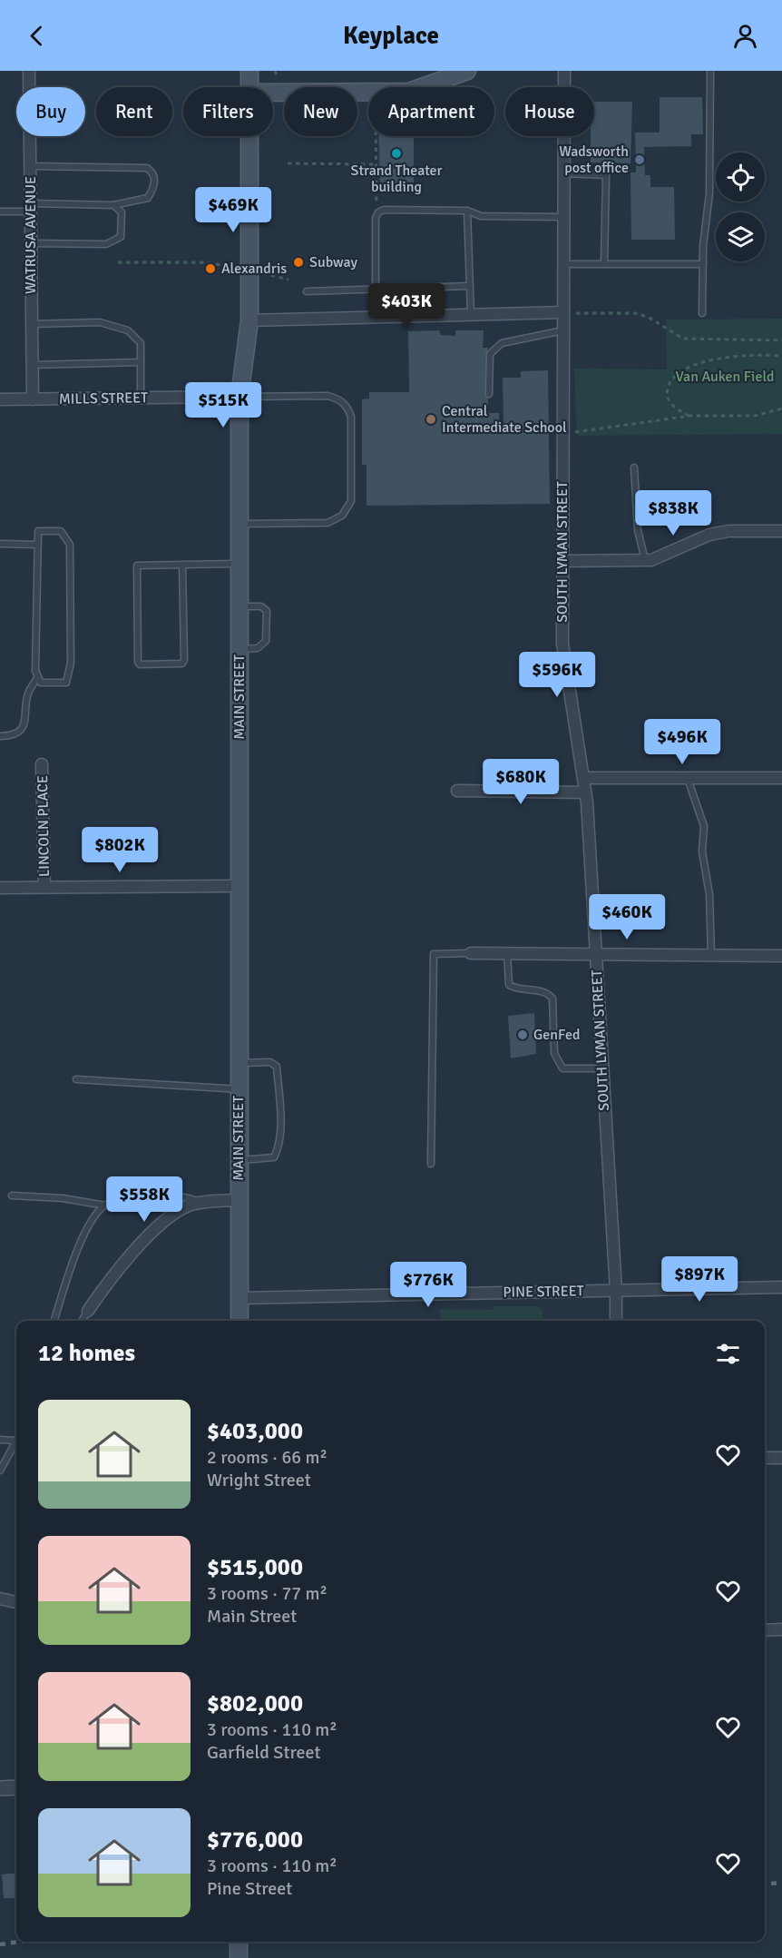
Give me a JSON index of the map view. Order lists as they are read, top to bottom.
{
  "streets": {
    "main road": ["MAIN STREET"],
    "street": [
      "WATRUSA AVENUE",
      "MILLS STREET",
      "SOUTH LYMAN STREET",
      "LINCOLN PLACE",
      "PINE STREET"
    ]
  },
  "crossings": [
    ["WATRUSA AVENUE", "MILLS STREET"],
    ["MILLS STREET", "MAIN STREET"],
    ["SOUTH LYMAN STREET", "PINE STREET"],
    ["MAIN STREET", "PINE STREET"]
  ],
  "parks": ["Van Auken Field"],
  "places": [
    "Strand Theater building",
    "Wadsworth post office",
    "Subway",
    "Alexandris",
    "Central Intermediate School",
    "GenFed"
  ],
  "page": {
    "header": "Keyplace",
    "chip": [
      "Buy",
      "Rent",
      "Filters",
      "New",
      "Apartment",
      "House"
    ],
    "price": [
      "$469K",
      "$403K",
      "$515K",
      "$838K",
      "$596K",
      "$496K",
      "$680K",
      "$802K",
      "$460K",
      "$558K",
      "$897K",
      "$776K"
    ],
    "heading": "12 homes",
    "list": [
      {
        "name": "$403,000",
        "note": "2 rooms · 66 m² · Wright Street"
      },
      {
        "name": "$515,000",
        "note": "3 rooms · 77 m² · Main Street"
      },
      {
        "name": "$802,000",
        "note": "3 rooms · 110 m² · Garfield Street"
      },
      {
        "name": "$776,000",
        "note": "3 rooms · 110 m² · Pine Street"
      }
    ]
  }
}
